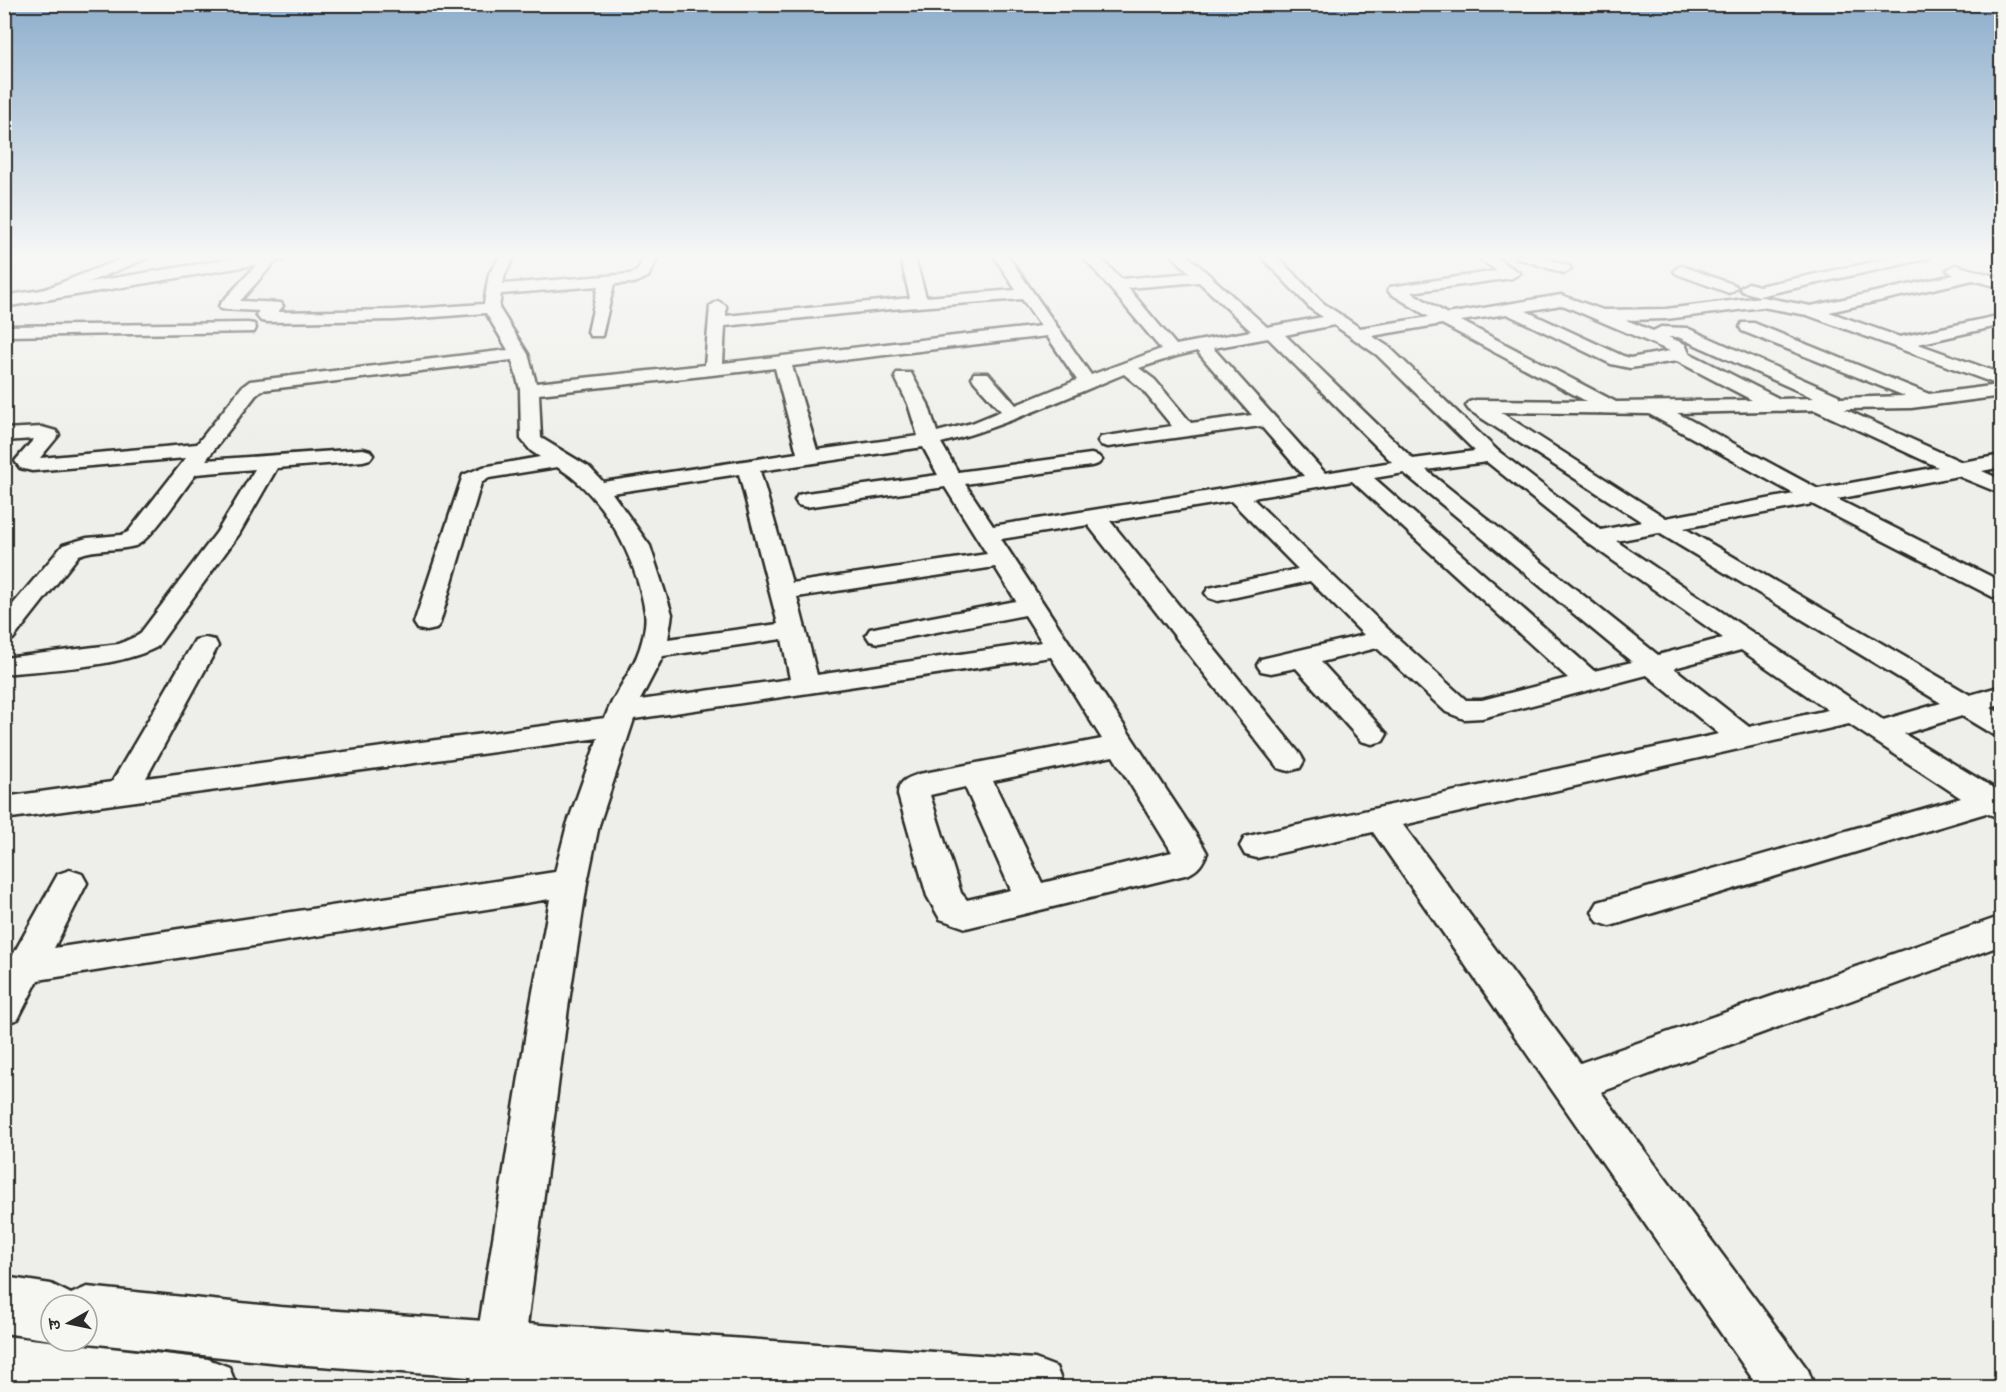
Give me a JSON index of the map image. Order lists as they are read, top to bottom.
{
  "north": "left"
}
